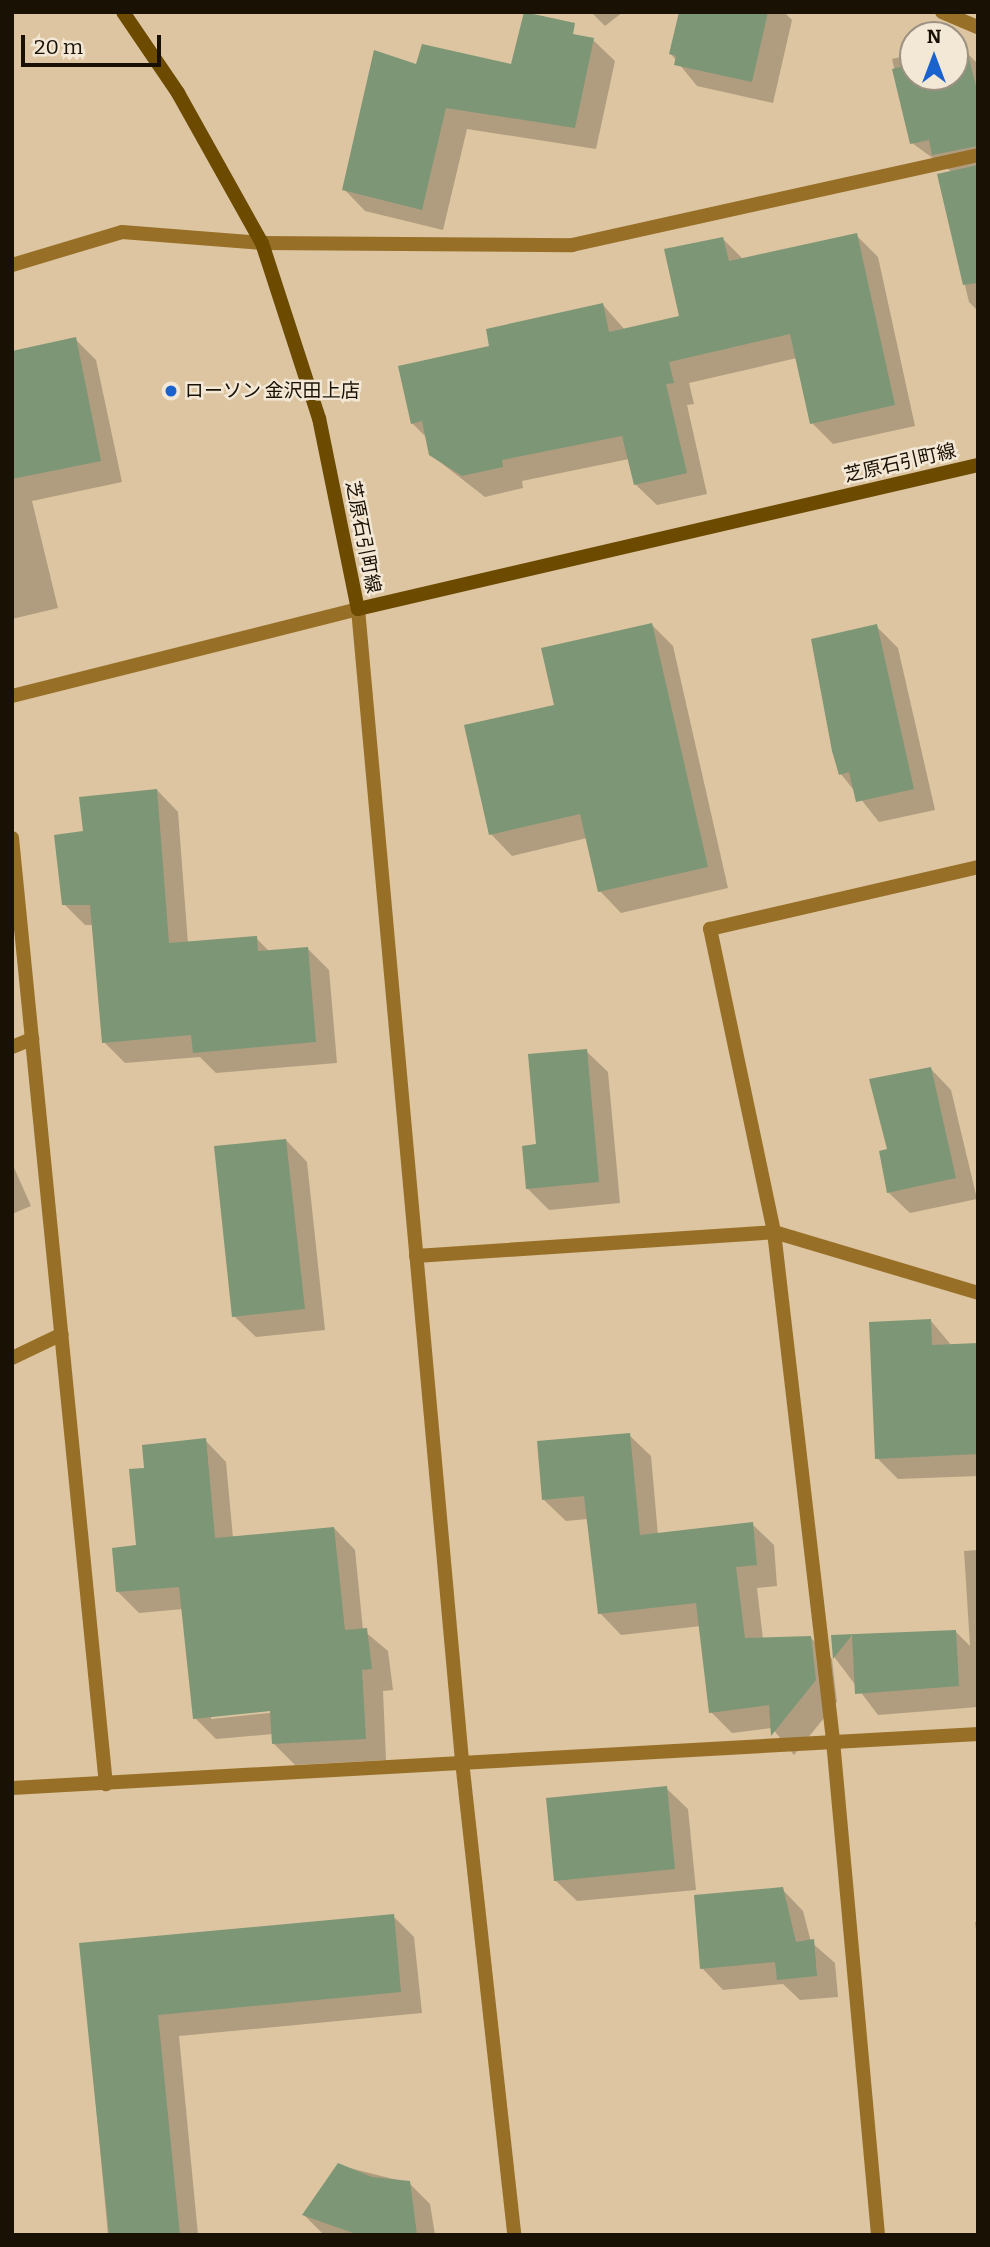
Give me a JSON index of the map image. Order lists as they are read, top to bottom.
{
  "streets": {
    "main road": ["芝原石引町線"]
  },
  "places": ["ローソン 金沢田上店"],
  "scale_bar": "20 m",
  "north": "top"
}
